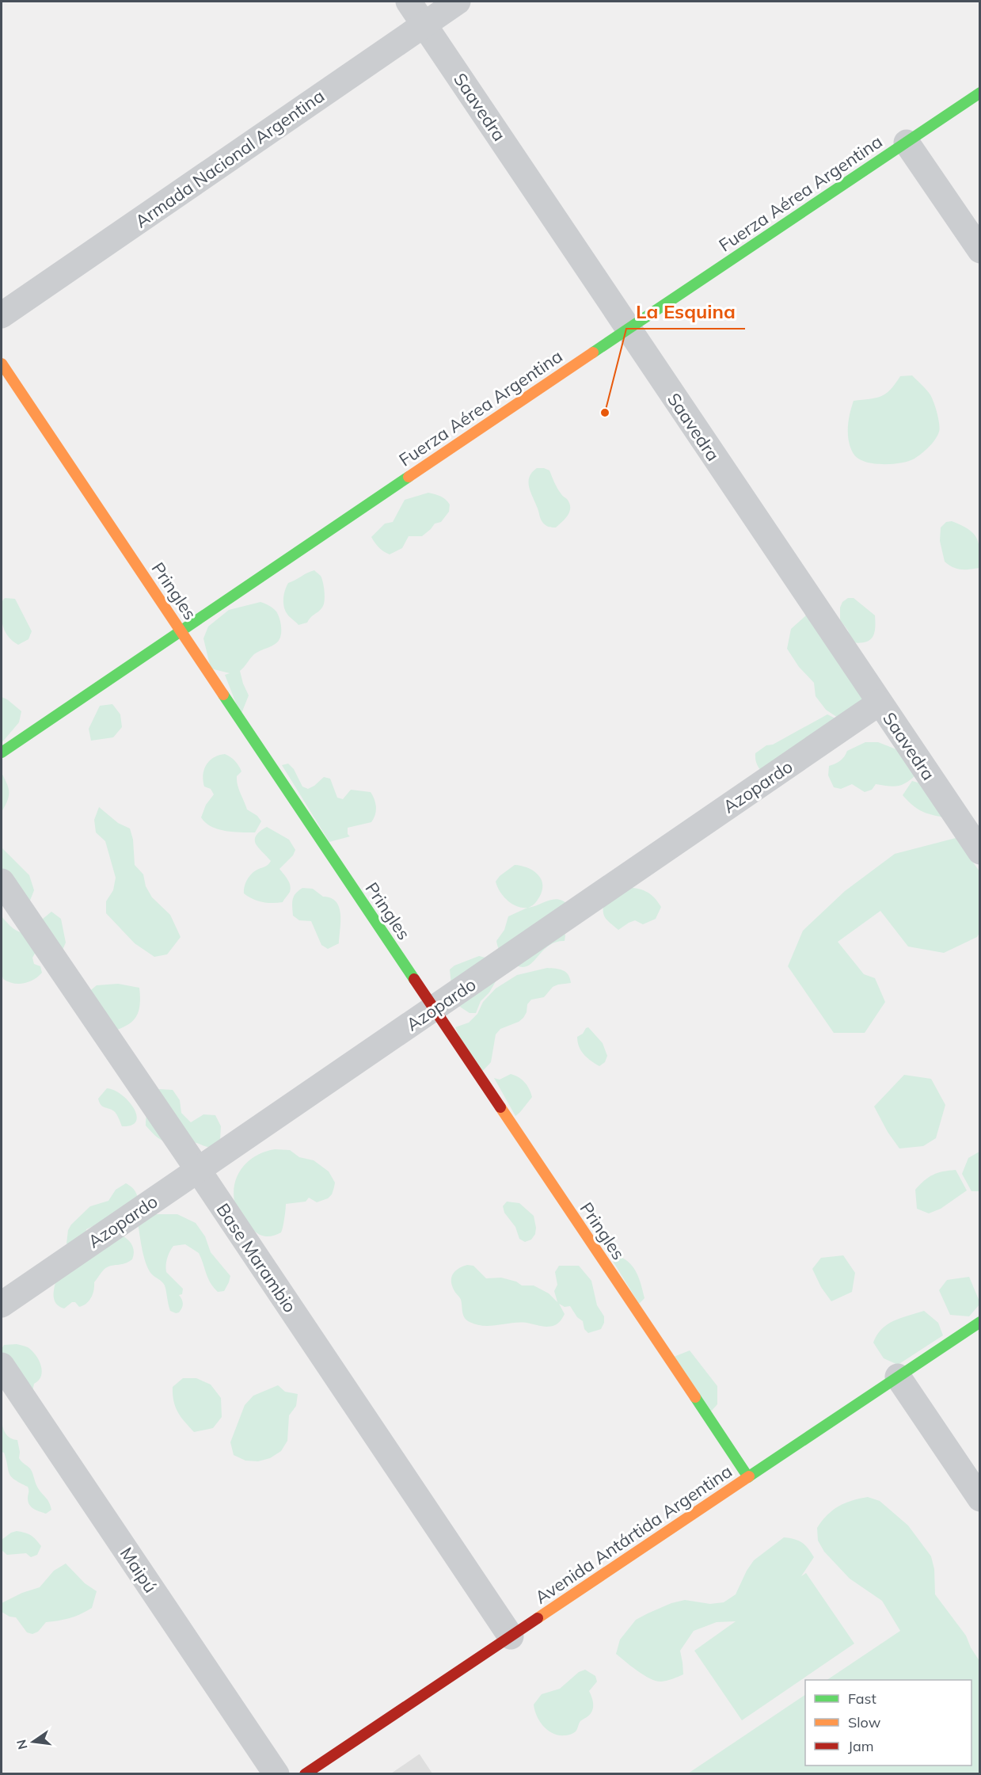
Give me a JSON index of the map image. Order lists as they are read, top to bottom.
{
  "streets": {
    "street": [
      "Saavedra",
      "Armada Nacional Argentina",
      "Fuerza Aérea Argentina",
      "Pringles",
      "Azopardo",
      "Base Marambio",
      "Avenida Antártida Argentina",
      "Maipú"
    ]
  },
  "crossings": [
    ["Saavedra", "Armada Nacional Argentina"],
    ["Saavedra", "Fuerza Aérea Argentina"],
    ["Saavedra", "Azopardo"],
    ["Fuerza Aérea Argentina", "Pringles"],
    ["Pringles", "Azopardo"],
    ["Pringles", "Avenida Antártida Argentina"],
    ["Azopardo", "Base Marambio"],
    ["Base Marambio", "Avenida Antártida Argentina"]
  ],
  "places": ["La Esquina"],
  "legend": ["Fast", "Slow", "Jam"],
  "north": "left"
}
